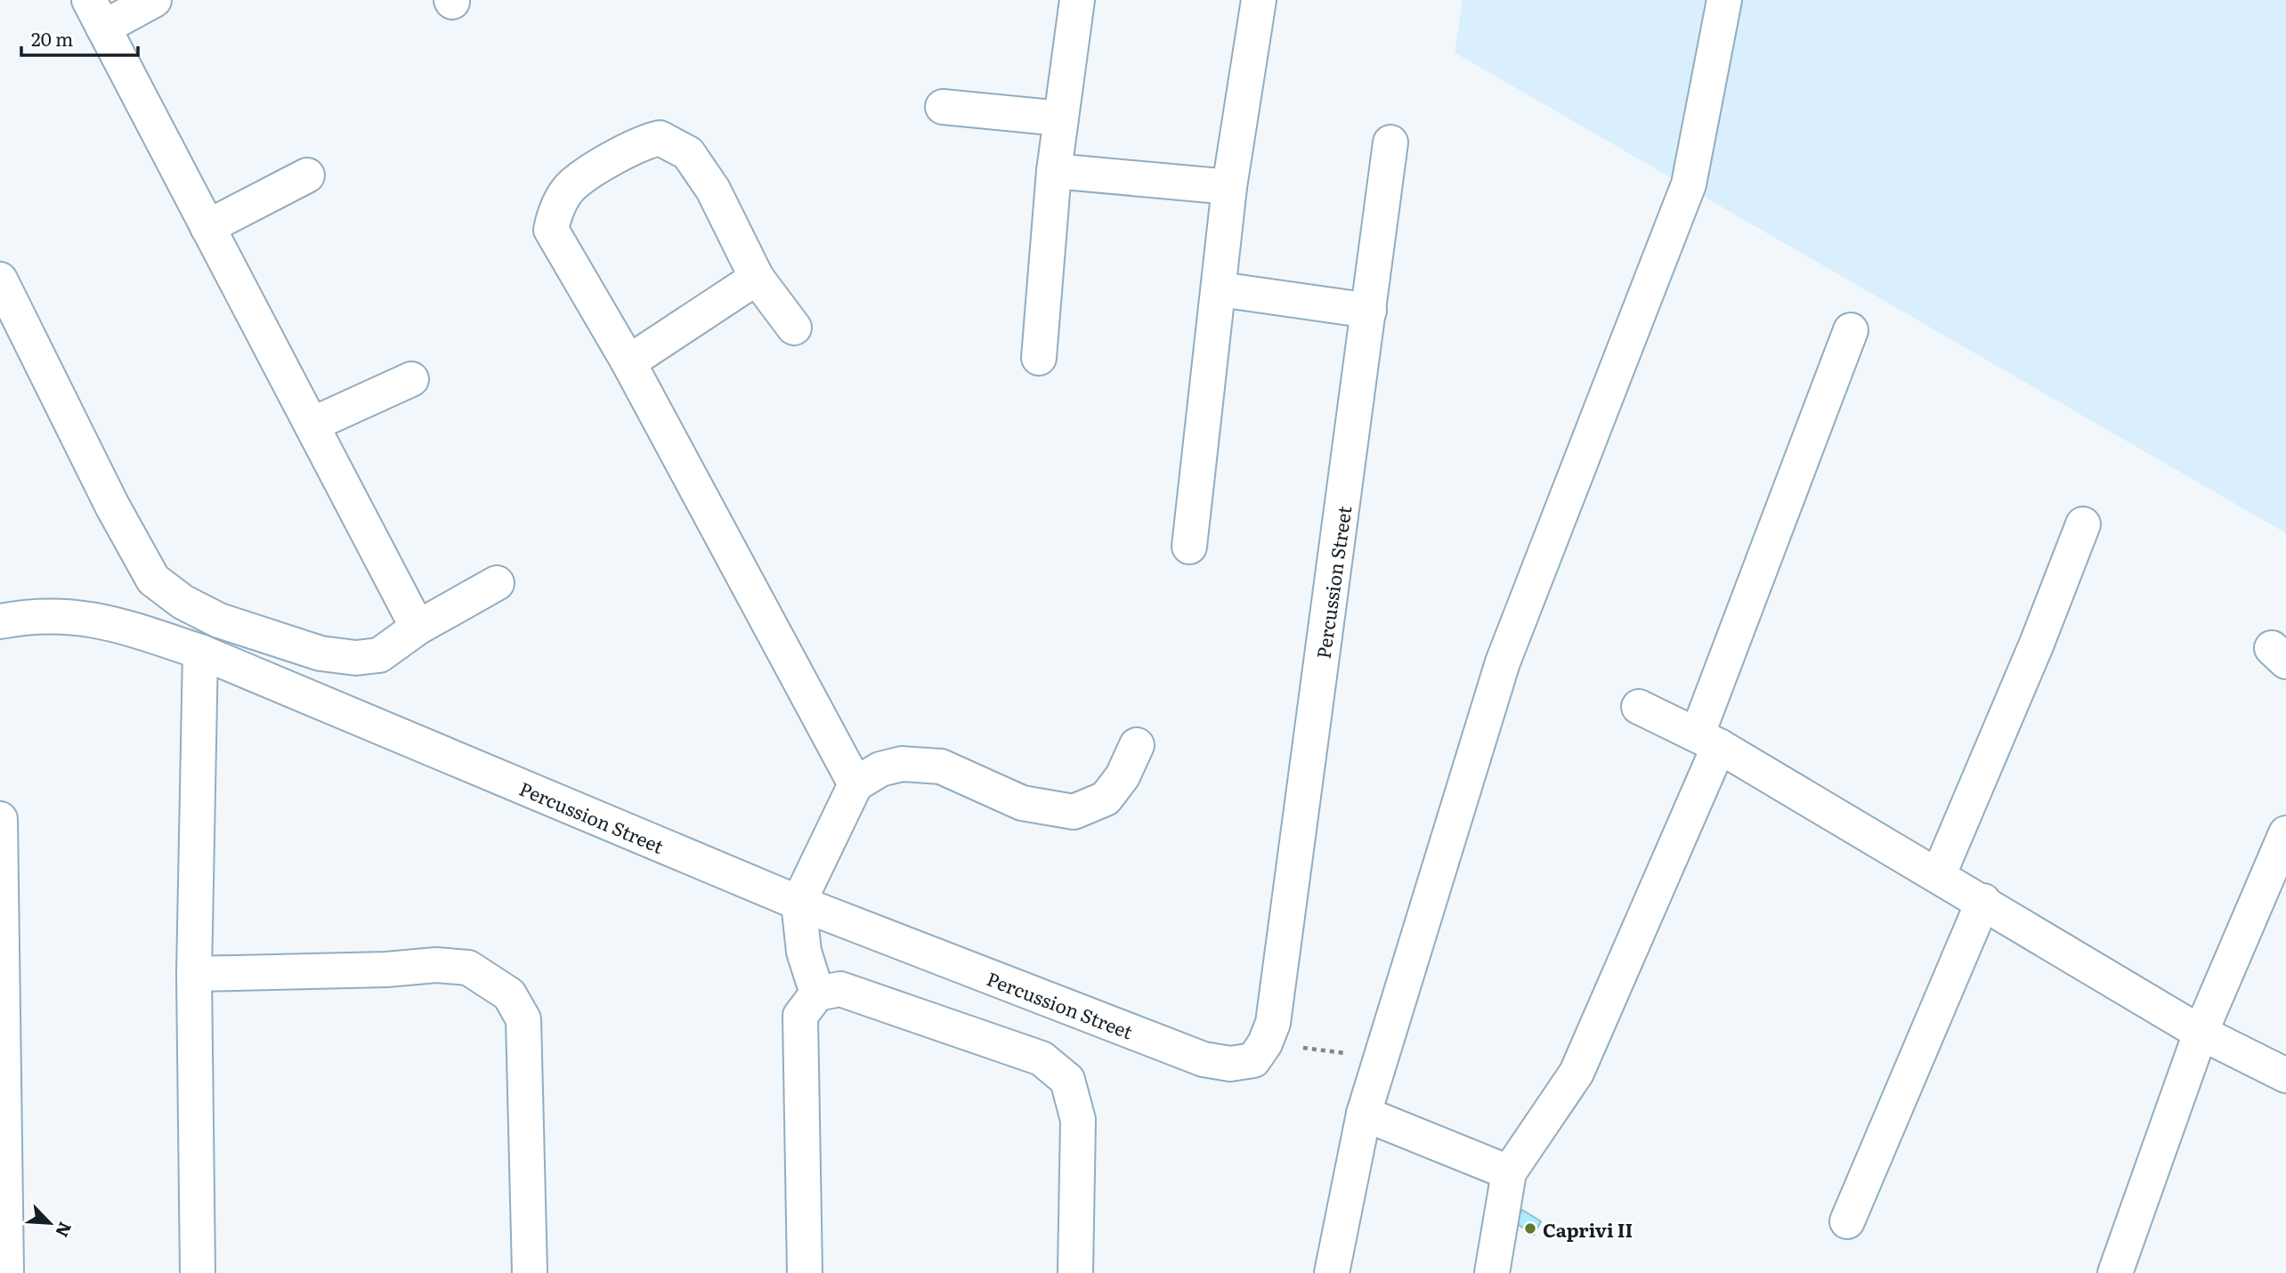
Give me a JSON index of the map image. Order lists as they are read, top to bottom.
{
  "streets": {
    "street": ["Percussion Street"]
  },
  "places": ["Caprivi II"],
  "scale_bar": "20 m",
  "north": "bottom right"
}
